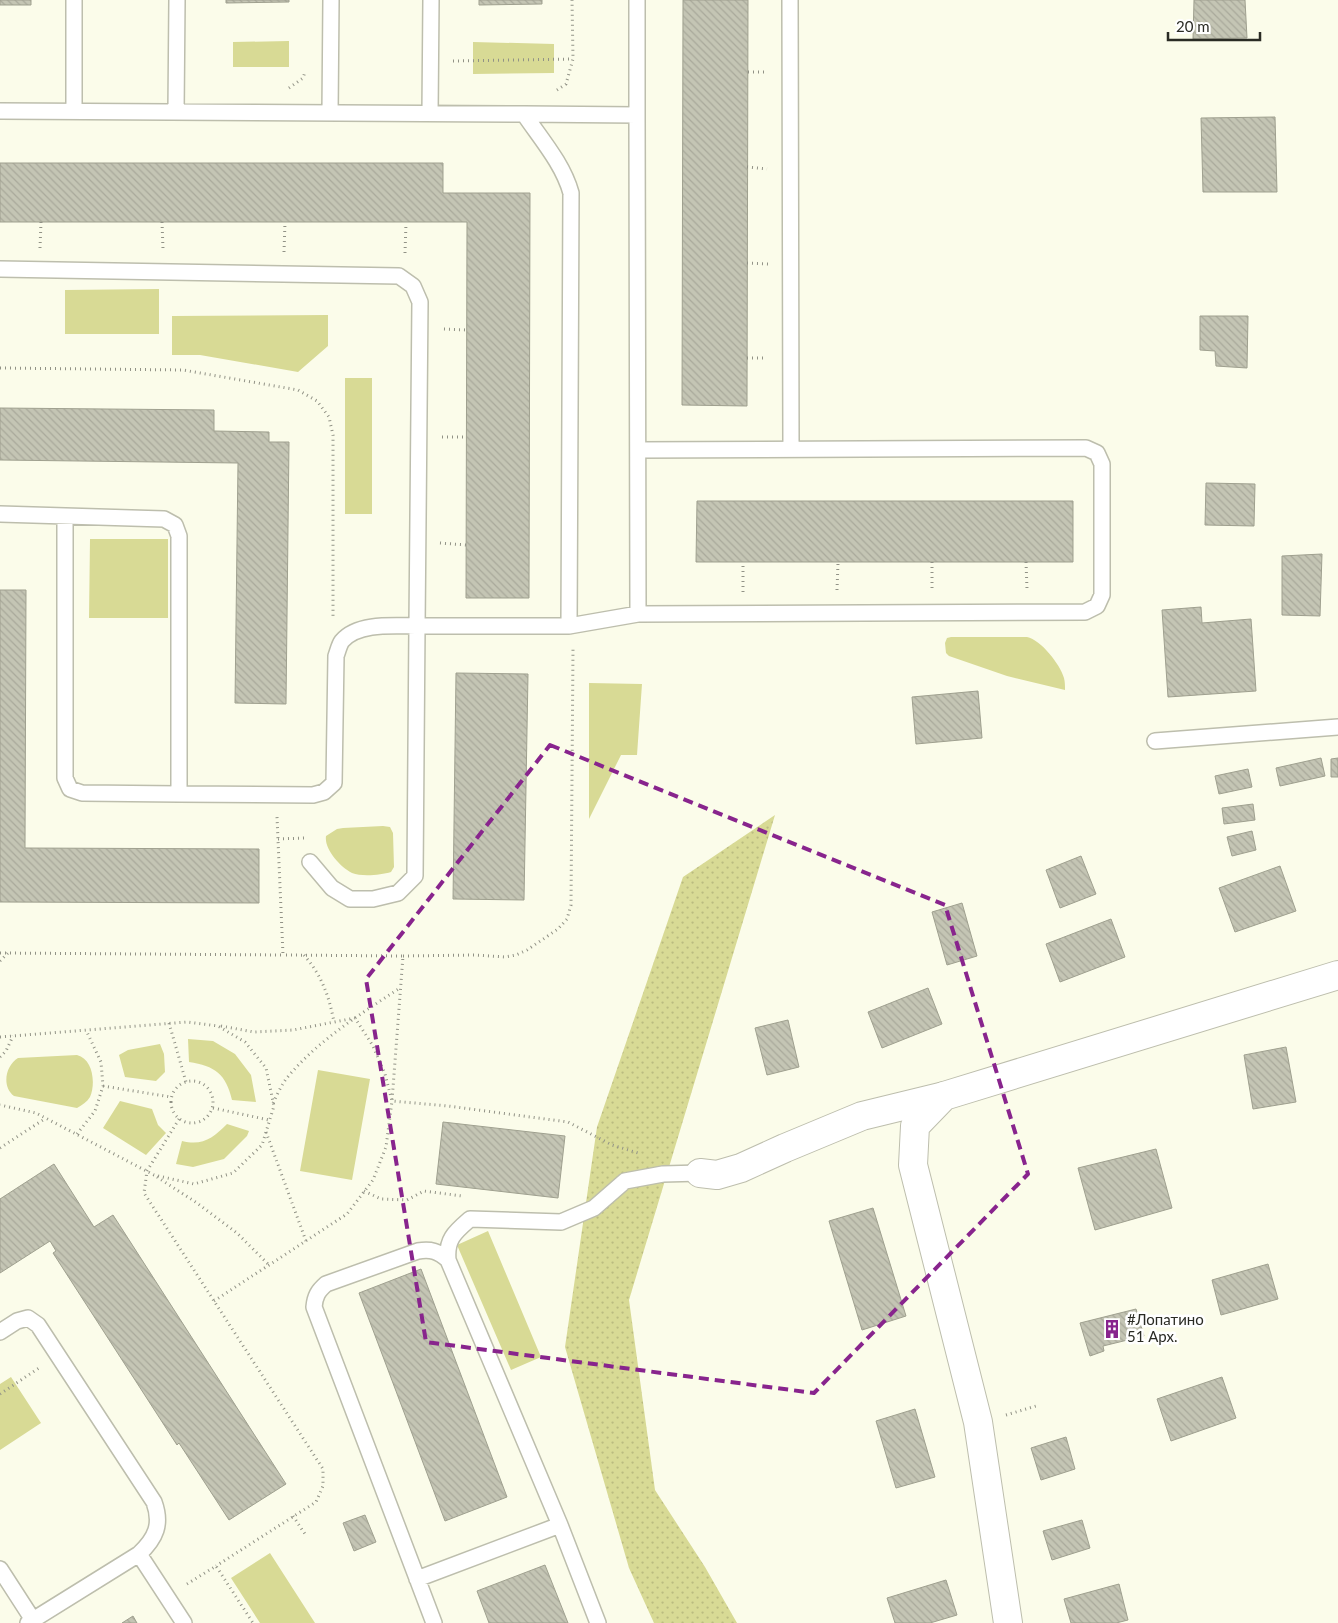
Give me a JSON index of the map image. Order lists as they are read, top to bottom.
{
  "places": {
    "building": ["#Лопатино 51 Арх."]
  },
  "scale_bar": "20 m"
}
